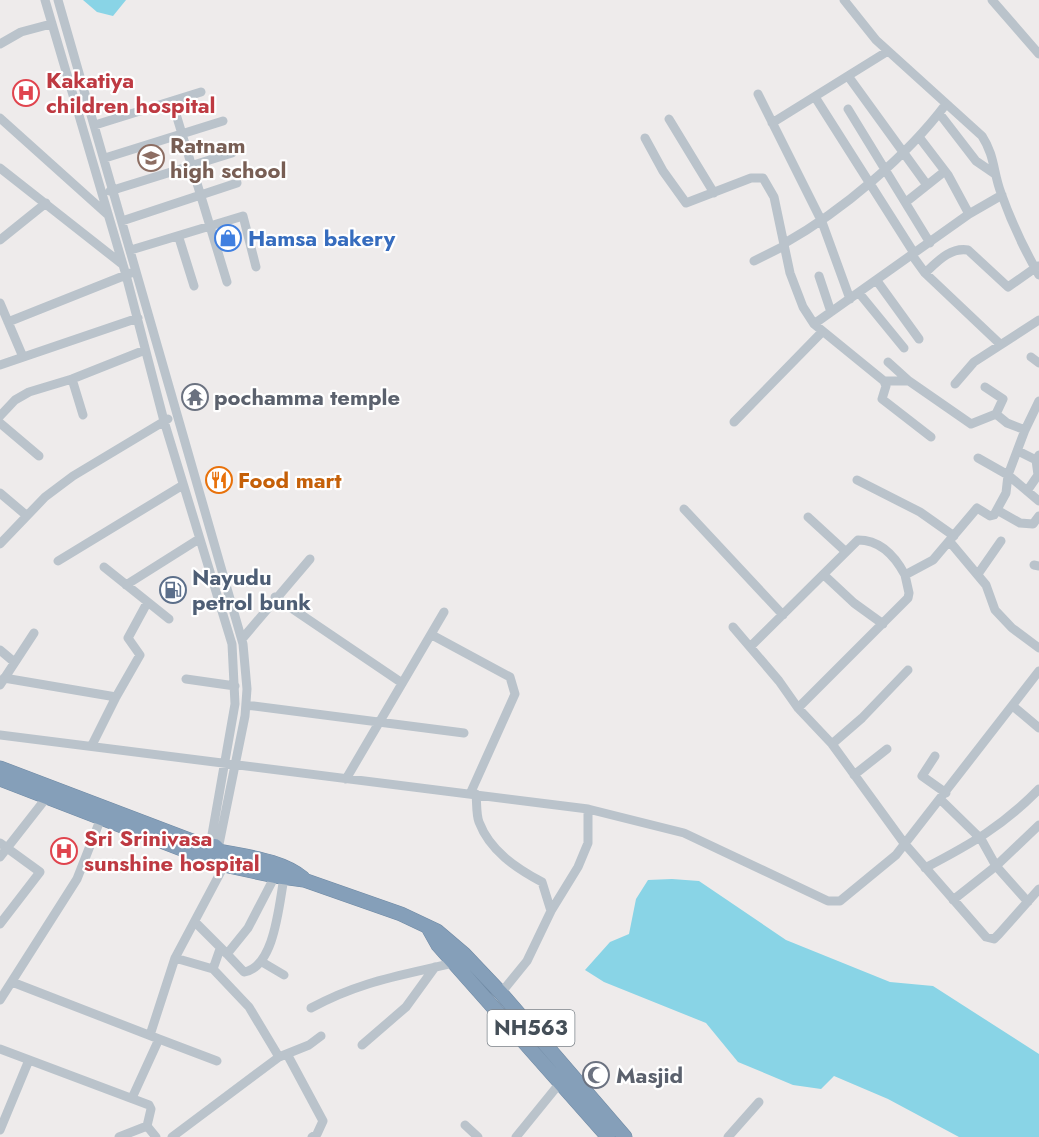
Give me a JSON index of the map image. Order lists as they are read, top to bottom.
{
  "streets": {
    "highway": ["NH563"]
  },
  "places": {
    "hospital": ["Kakatiya children hospital", "Sri Srinivasa sunshine hospital"],
    "school or university": ["Ratnam high school"],
    "shop": ["Hamsa bakery"],
    "temple": ["pochamma temple"],
    "restaurant": ["Food mart"],
    "fuel station": ["Nayudu petrol bunk"],
    "mosque": ["Masjid"]
  }
}
